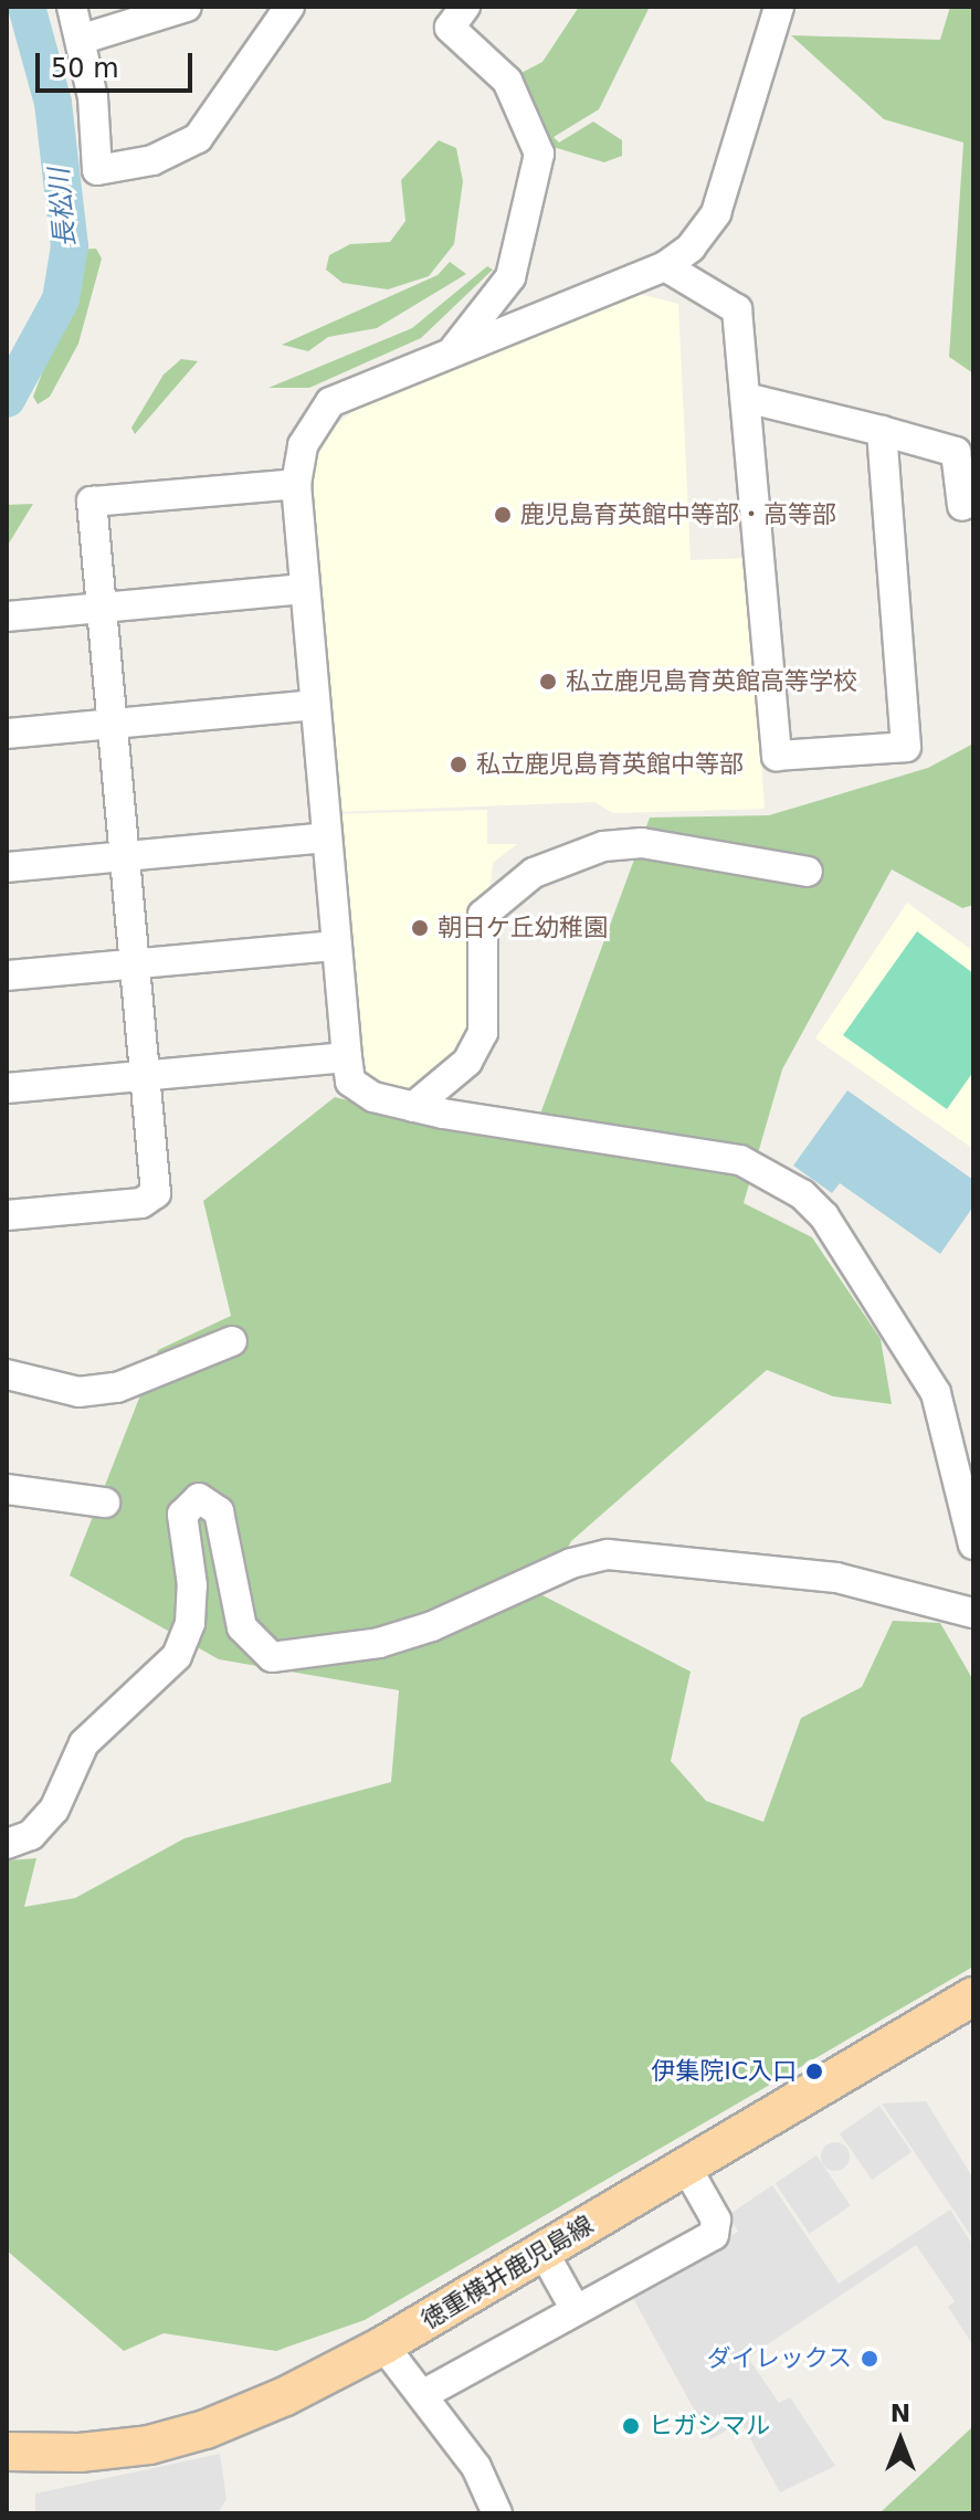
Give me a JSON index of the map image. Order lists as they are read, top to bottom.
{
  "streets": {
    "main road": ["徳重横井鹿児島線"]
  },
  "water": ["長松川"],
  "places": [
    "鹿児島育英館中等部・高等部",
    "私立鹿児島育英館高等学校",
    "私立鹿児島育英館中等部",
    "朝日ケ丘幼稚園",
    "伊集院IC入口",
    "ダイレックス",
    "ヒガシマル"
  ],
  "scale_bar": "50 m",
  "north": "top"
}
